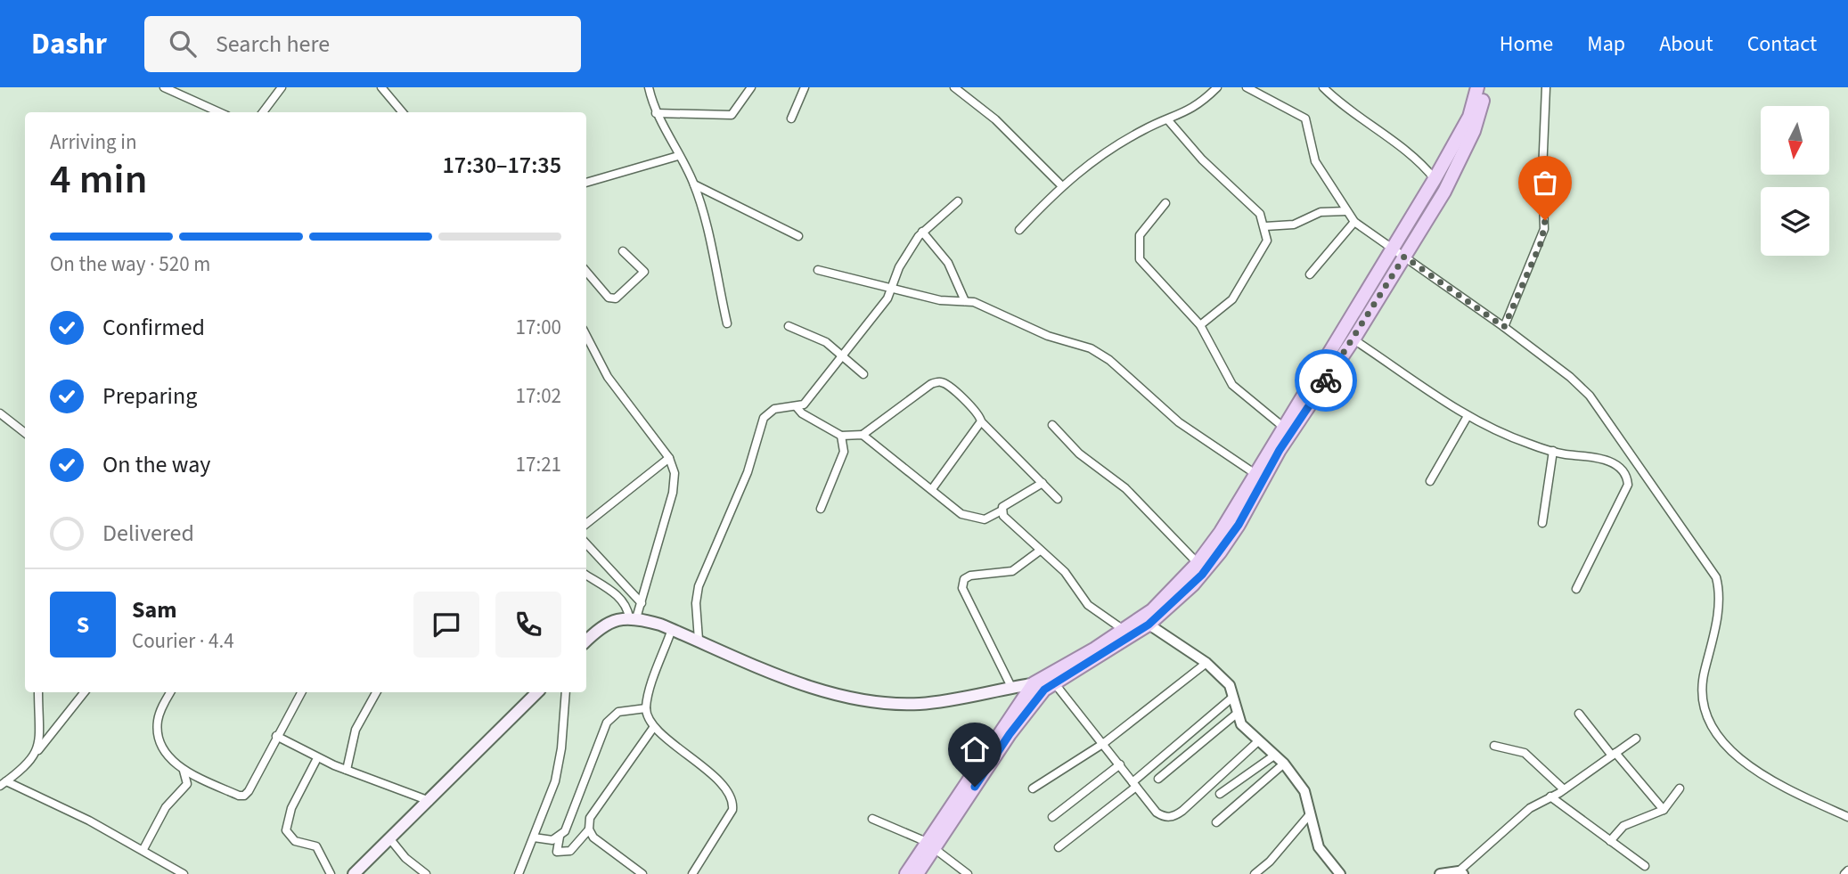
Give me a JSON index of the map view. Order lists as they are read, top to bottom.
{
  "north": "bottom",
  "page": {
    "header": "Dashr",
    "search": "Search here",
    "nav": [
      "Home",
      "Map",
      "About",
      "Contact"
    ],
    "heading": ["4 min", "Arriving in", "17:30–17:35"],
    "panel": ["Sam", "Courier · 4.4"],
    "bar": "On the way · 520 m",
    "list": [
      ["Confirmed", "17:00"],
      ["Preparing", "17:02"],
      ["On the way", "17:21"],
      "Delivered"
    ],
    "round": "S"
  }
}
